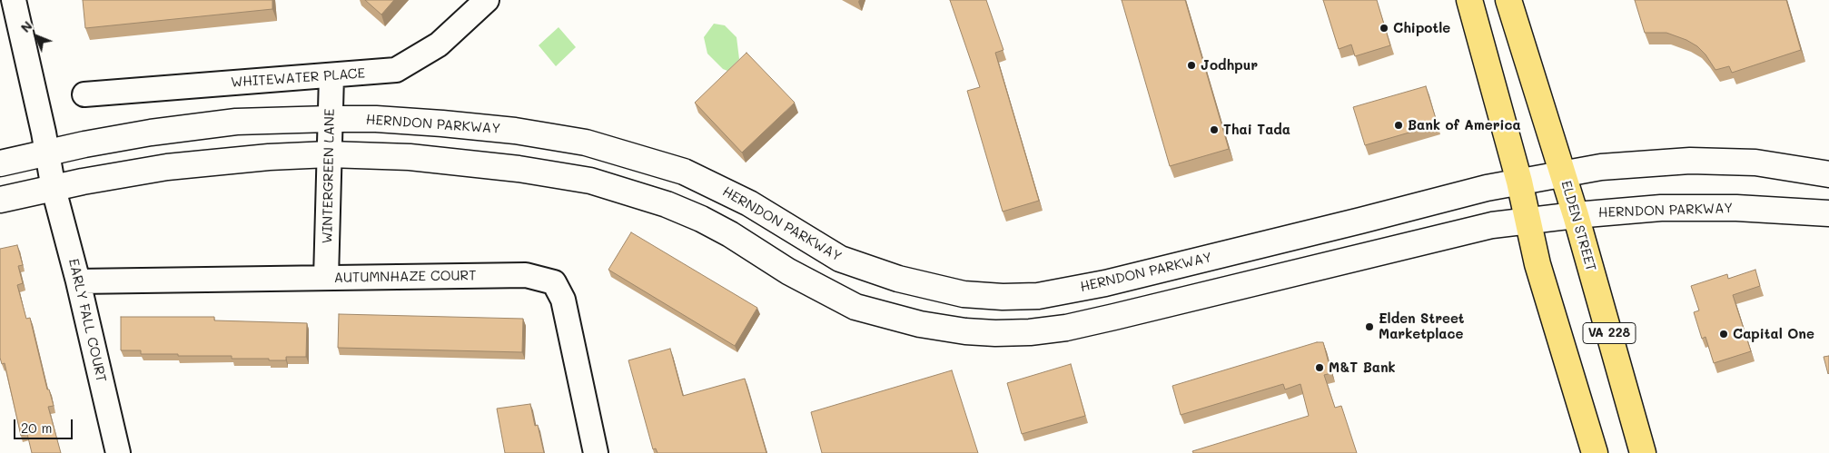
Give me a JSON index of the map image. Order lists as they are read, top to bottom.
{
  "streets": {
    "main road": ["HERNDON PARKWAY", "ELDEN STREET", "VA 228"],
    "street": [
      "WHITEWATER PLACE",
      "WINTERGREEN LANE",
      "AUTUMNHAZE COURT",
      "EARLY FALL COURT"
    ]
  },
  "crossings": [
    ["WHITEWATER PLACE", "WINTERGREEN LANE"],
    ["HERNDON PARKWAY", "WINTERGREEN LANE"],
    ["HERNDON PARKWAY", "ELDEN STREET"],
    ["HERNDON PARKWAY", "EARLY FALL COURT"],
    ["WINTERGREEN LANE", "AUTUMNHAZE COURT"],
    ["AUTUMNHAZE COURT", "EARLY FALL COURT"]
  ],
  "places": [
    "Chipotle",
    "Jodhpur",
    "Bank of America",
    "Thai Tada",
    "Elden Street Marketplace",
    "Capital One",
    "M&T Bank"
  ],
  "scale_bar": "20 m",
  "north": "top left"
}
